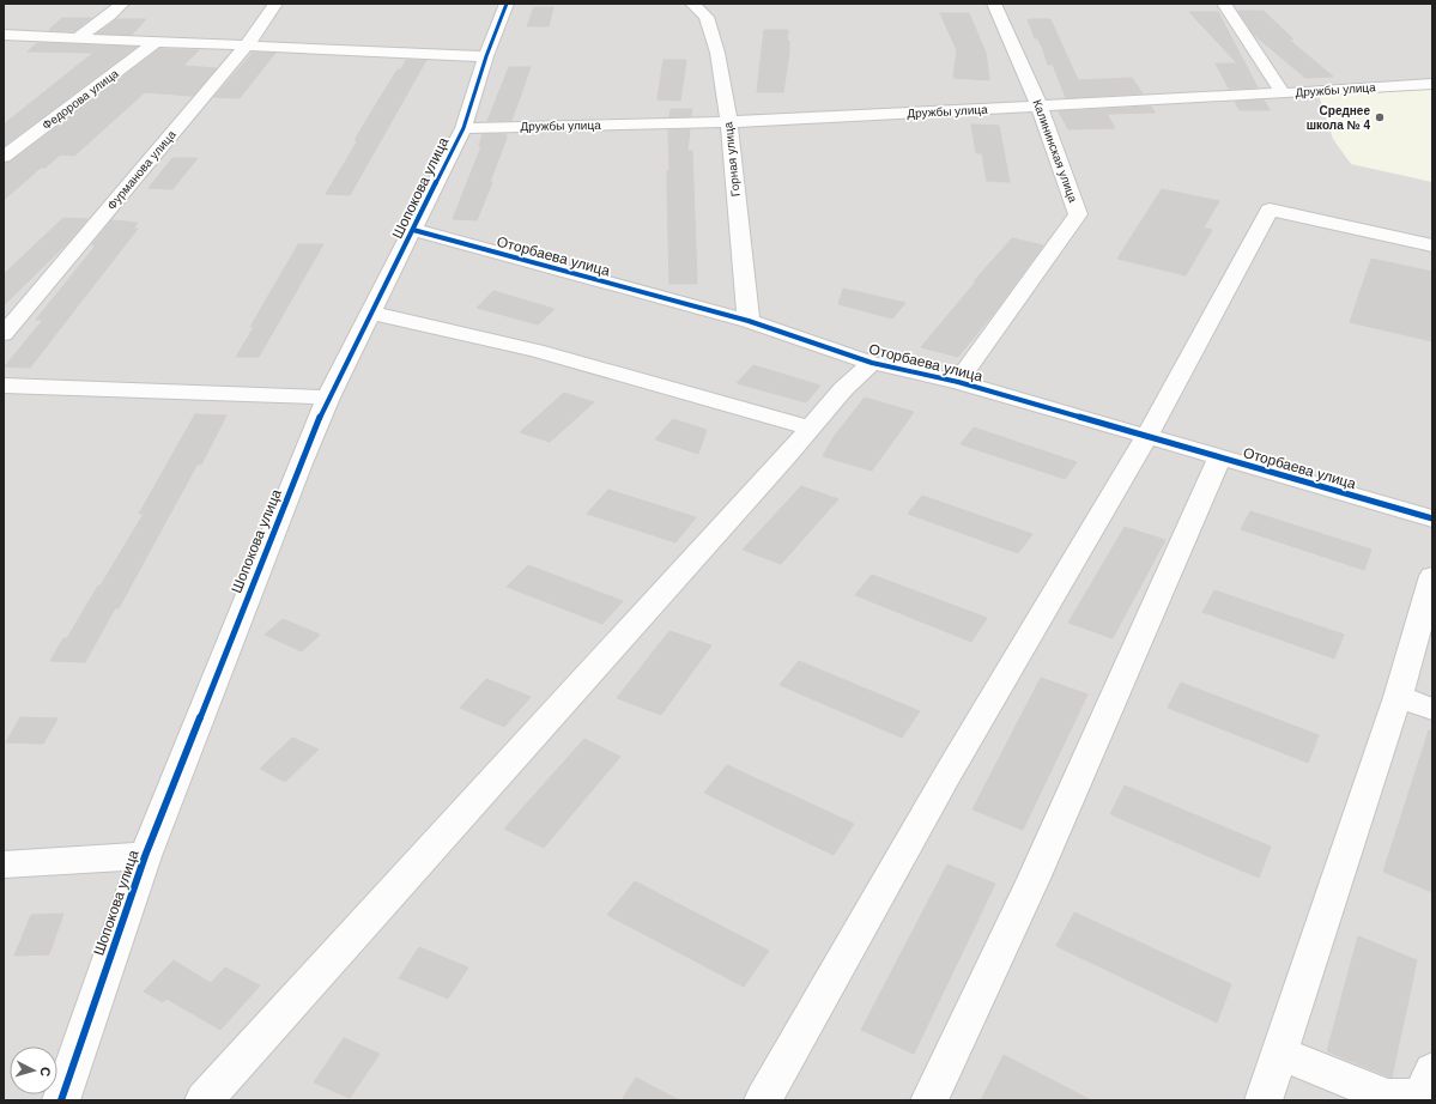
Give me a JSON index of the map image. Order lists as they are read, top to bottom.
{
  "streets": {
    "street": [
      "Дружбы улица",
      "Федорова улица",
      "Калининская улица",
      "Горная улица",
      "Фурманова улица",
      "Шопокова улица",
      "Оторбаева улица"
    ]
  },
  "crossings": [
    ["Дружбы улица", "Калининская улица"],
    ["Дружбы улица", "Горная улица"],
    ["Дружбы улица", "Шопокова улица"],
    ["Калининская улица", "Оторбаева улица"],
    ["Горная улица", "Оторбаева улица"],
    ["Шопокова улица", "Оторбаева улица"]
  ],
  "places": ["Среднее школа № 4"],
  "north": "right"
}
